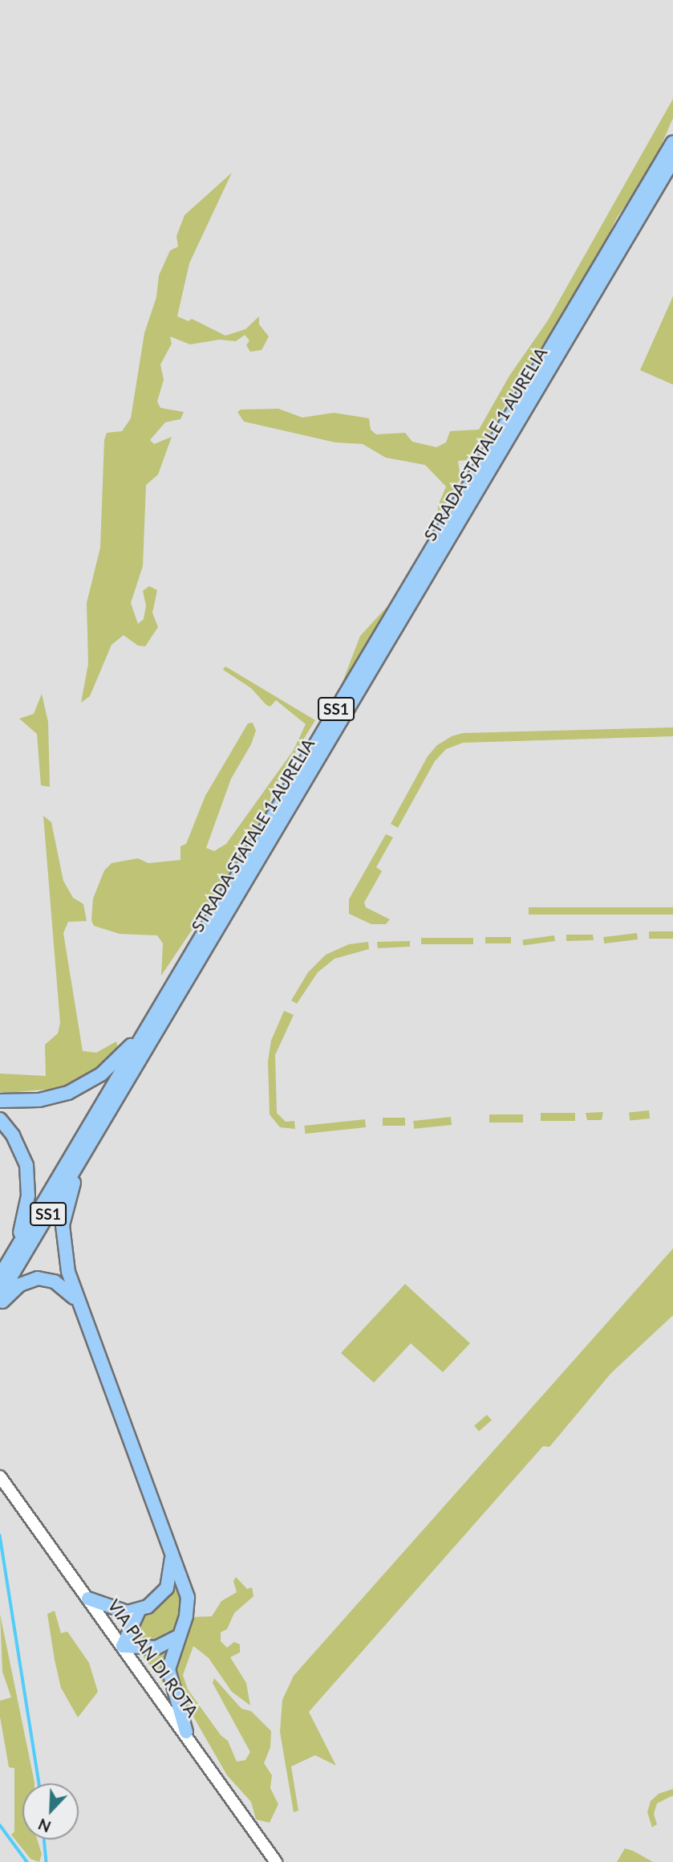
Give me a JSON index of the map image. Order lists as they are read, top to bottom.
{
  "streets": {
    "highway": ["STRADA STATALE 1 AURELIA", "SS1"],
    "main road": ["VIA PIAN DI ROTA"]
  },
  "north": "bottom left"
}
